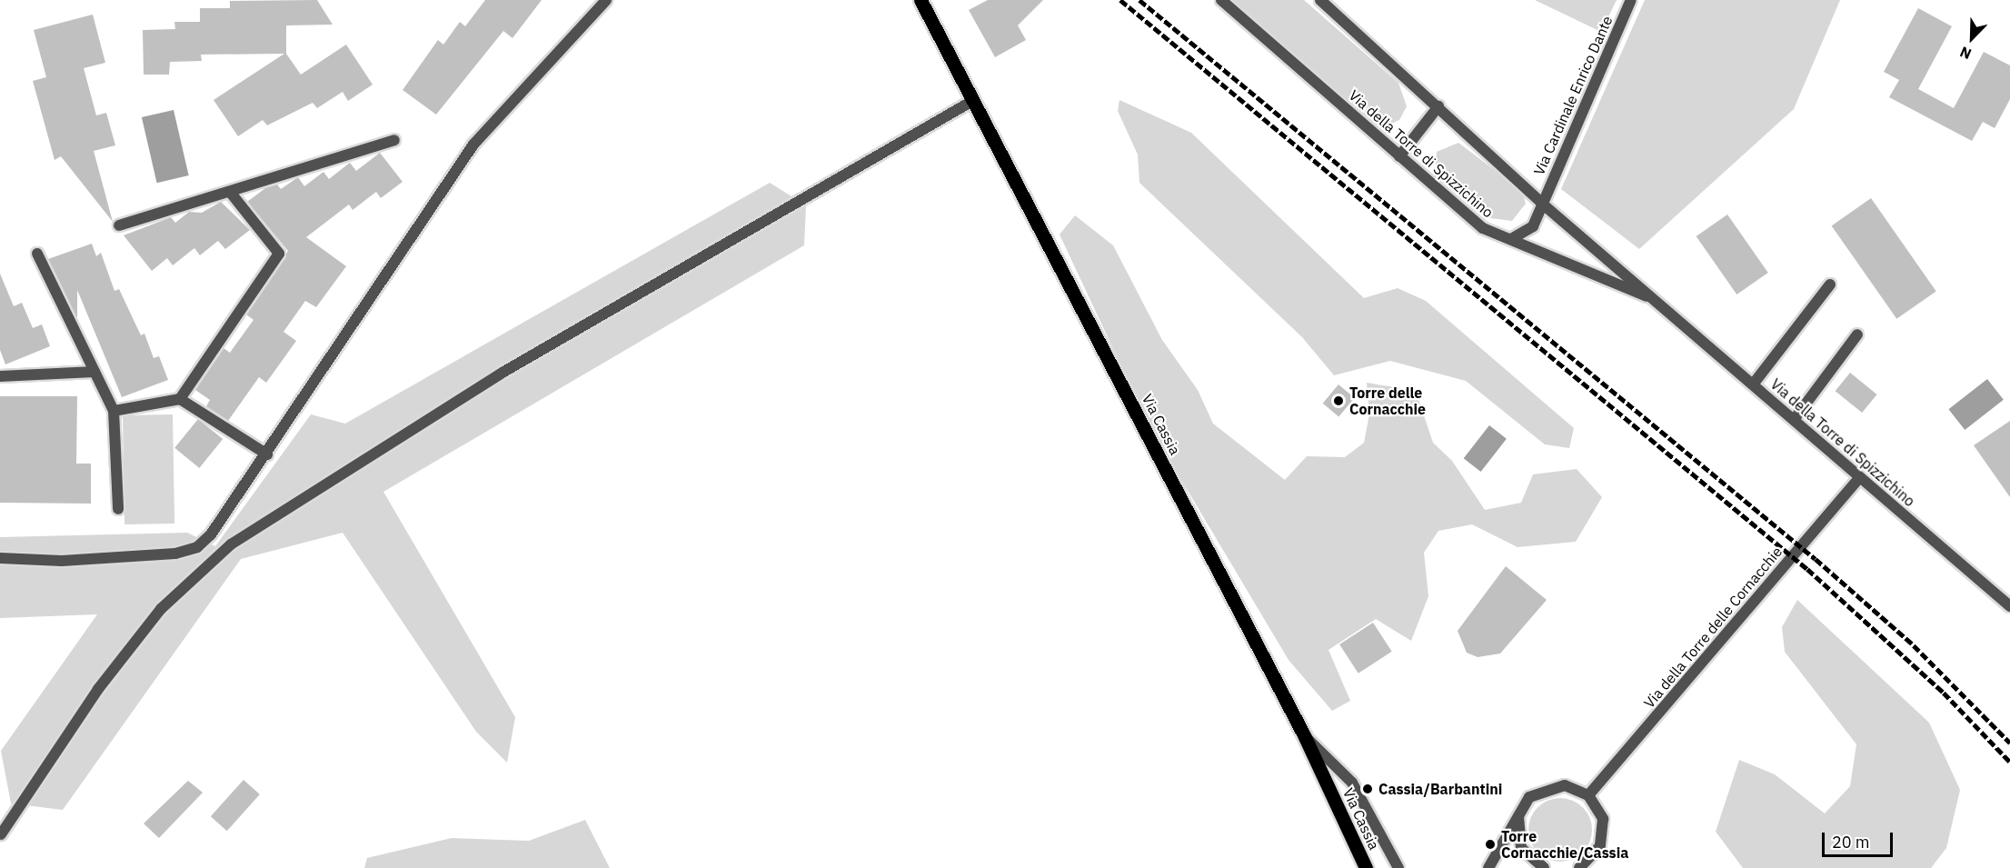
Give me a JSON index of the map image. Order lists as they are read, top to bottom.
{
  "streets": {
    "main road": ["Via Cassia"],
    "street": ["Via Cardinale Enrico Dante", "Via della Torre di Spizzichino", "Via della Torre delle Cornacchie"]
  },
  "crossings": [
    ["Via Cardinale Enrico Dante", "Via della Torre di Spizzichino"],
    ["Via della Torre di Spizzichino", "Via della Torre delle Cornacchie"]
  ],
  "places": ["Torre delle Cornacchie", "Cassia/Barbantini", "Torre Cornacchie/Cassia"],
  "scale_bar": "20 m",
  "north": "bottom left"
}
